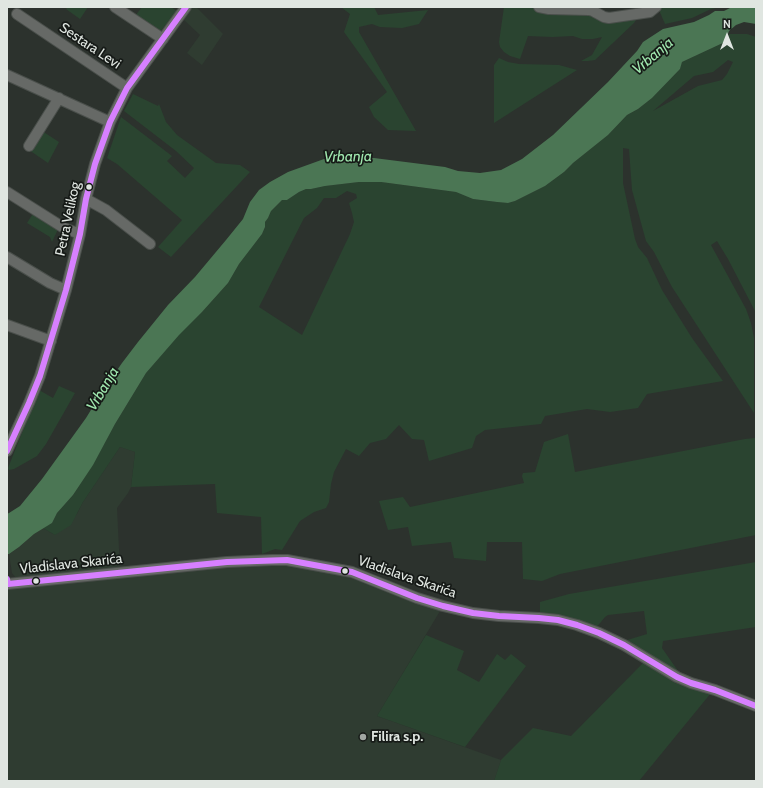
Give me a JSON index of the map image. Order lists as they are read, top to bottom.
{
  "streets": {
    "street": ["Sestara Levi", "Petra Velikog", "Vladislava Skarića"]
  },
  "crossings": [
    ["Sestara Levi", "Petra Velikog"]
  ],
  "water": ["Vrbanja"],
  "places": ["Filira s.p."],
  "north": "top"
}
